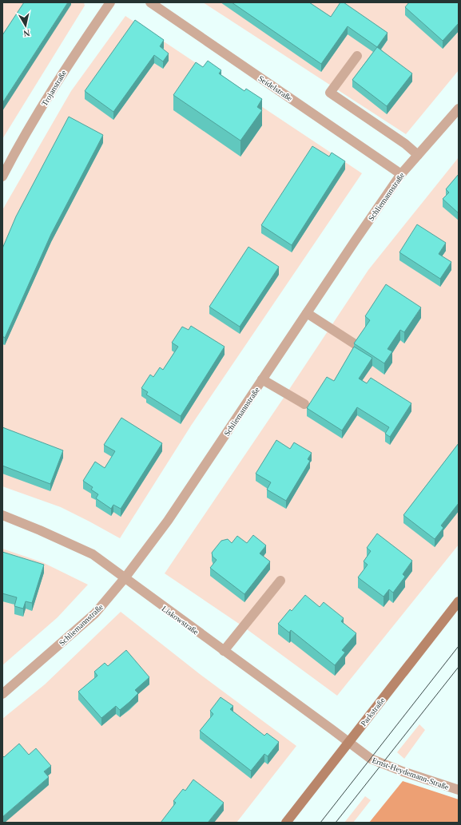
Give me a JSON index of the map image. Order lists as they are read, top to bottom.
{
  "streets": {
    "main road": ["Parkstraße"],
    "street": [
      "Trojanstraße",
      "Seidelstraße",
      "Schliemannstraße",
      "Liskowstraße",
      "Ernst-Heydemann-Straße"
    ]
  },
  "crossings": [
    ["Seidelstraße", "Schliemannstraße"],
    ["Schliemannstraße", "Liskowstraße"],
    ["Liskowstraße", "Parkstraße"],
    ["Liskowstraße", "Ernst-Heydemann-Straße"],
    ["Parkstraße", "Ernst-Heydemann-Straße"]
  ],
  "north": "bottom"
}
